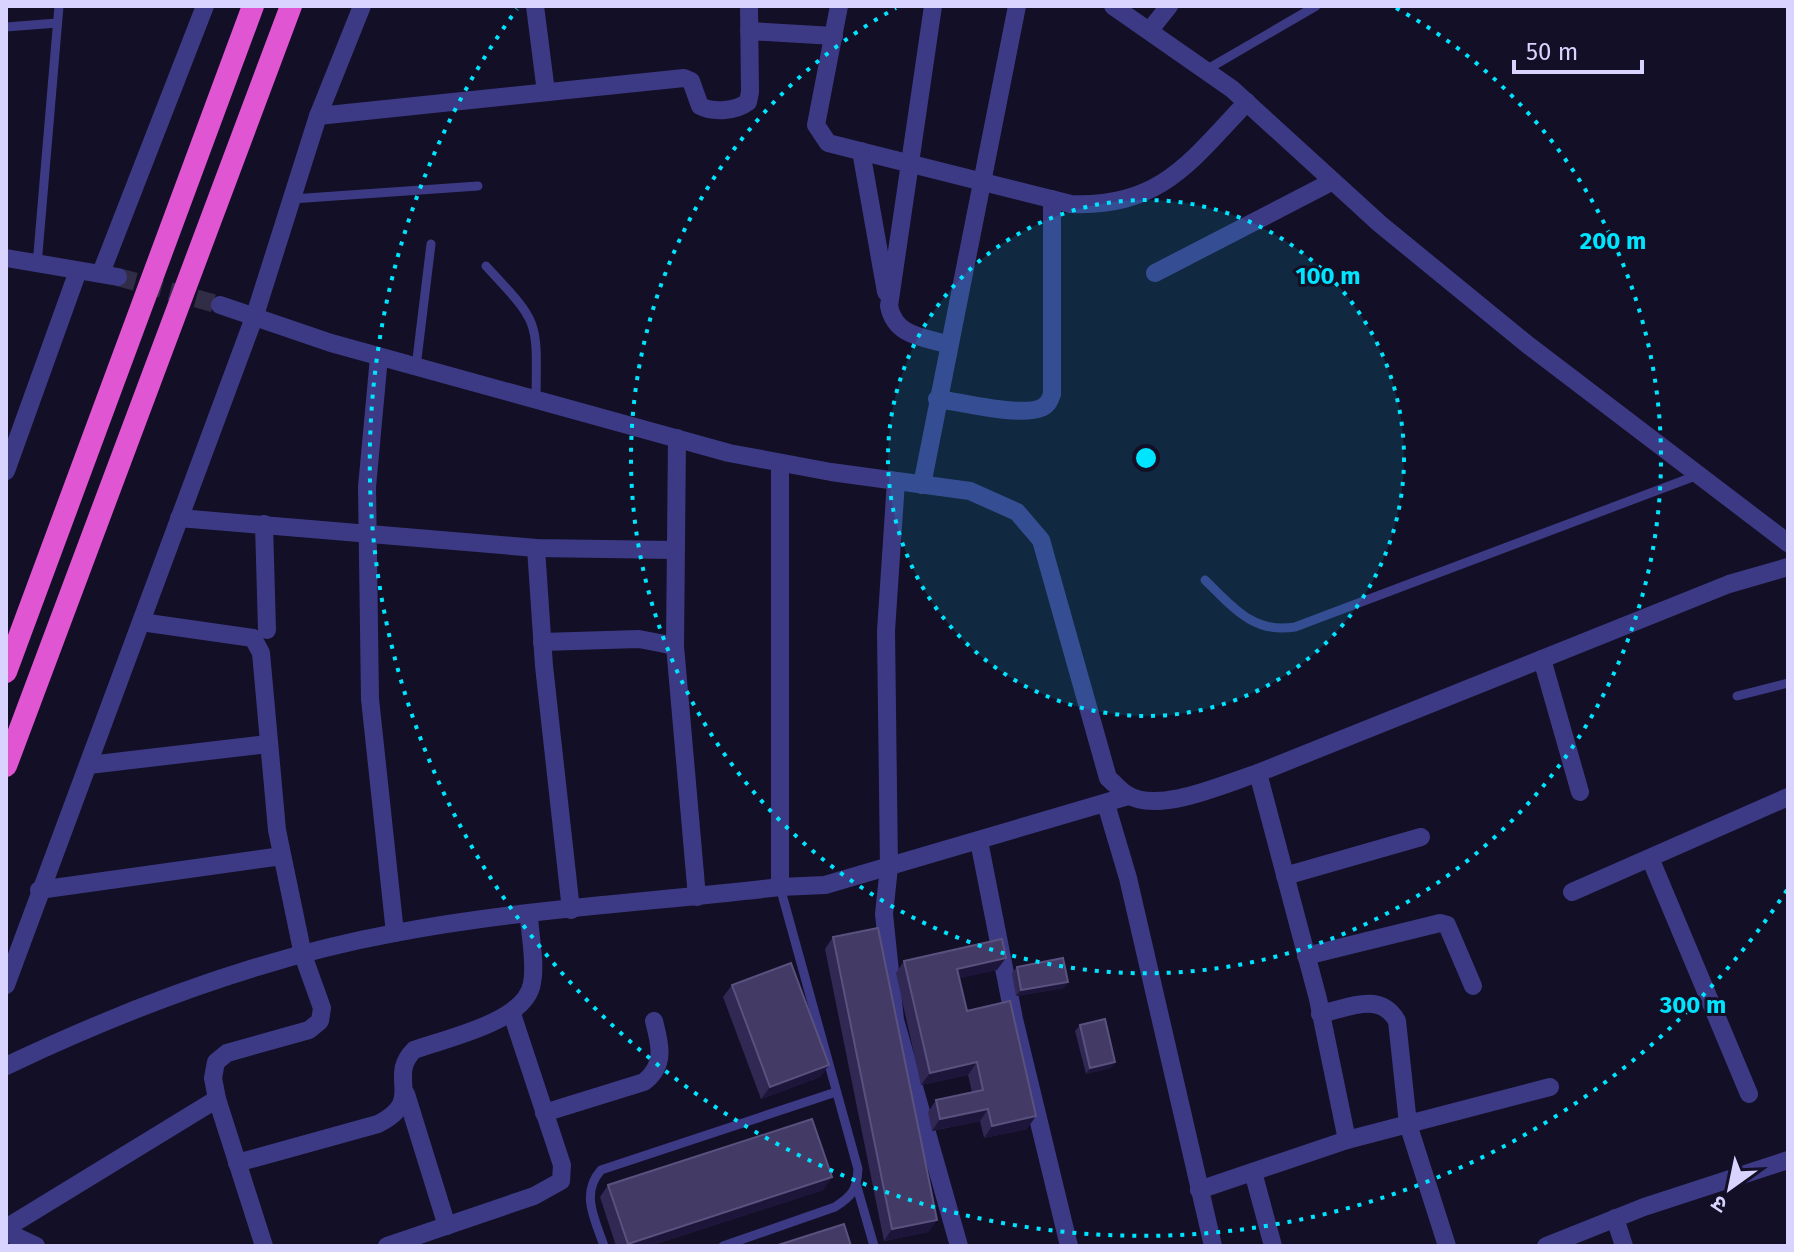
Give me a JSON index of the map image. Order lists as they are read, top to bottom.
{
  "scale_bar": "50 m",
  "north": "bottom left",
  "rings": ["200 m", "100 m", "300 m"]
}
